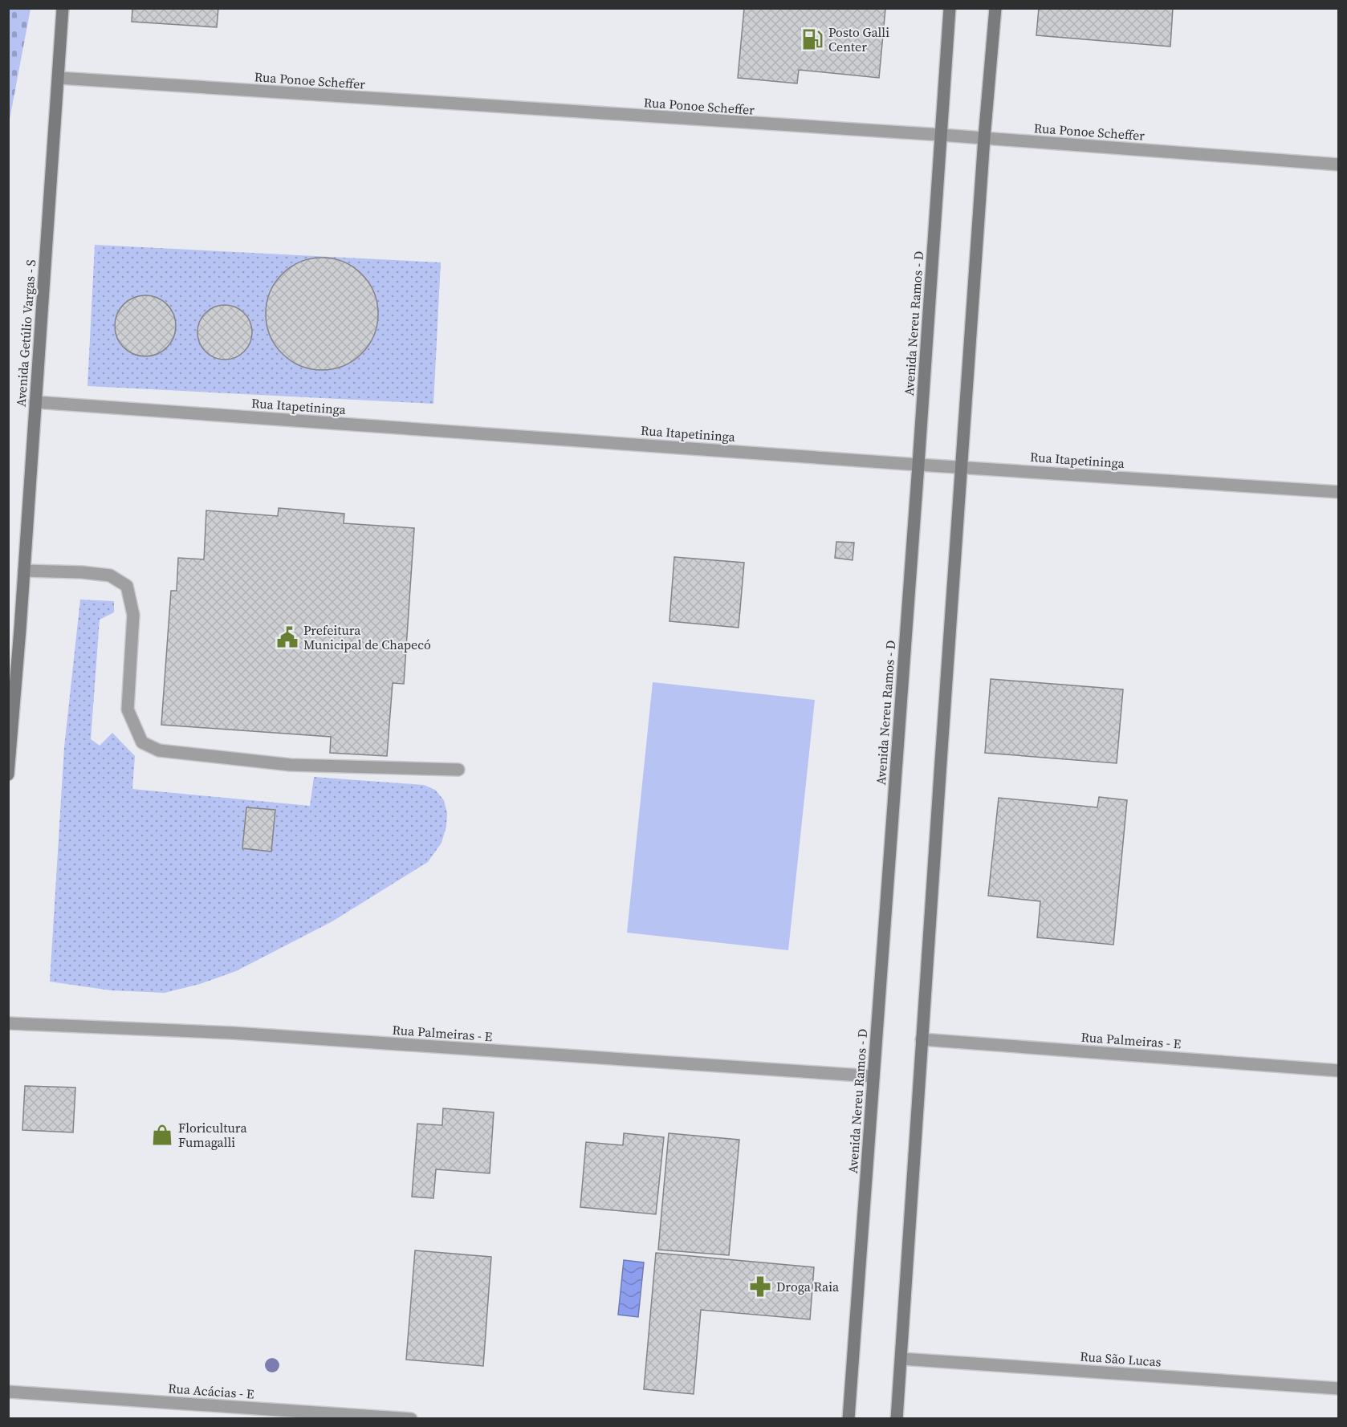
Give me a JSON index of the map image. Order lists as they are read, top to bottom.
{
  "streets": {
    "street": [
      "Rua Ponoe Scheffer",
      "Avenida Nereu Ramos - D",
      "Avenida Getúlio Vargas - S",
      "Rua Itapetininga",
      "Rua Palmeiras - E",
      "Rua São Lucas",
      "Rua Acácias - E"
    ]
  },
  "crossings": [
    ["Rua Ponoe Scheffer", "Avenida Nereu Ramos - D"],
    ["Rua Ponoe Scheffer", "Avenida Getúlio Vargas - S"],
    ["Avenida Nereu Ramos - D", "Rua Itapetininga"],
    ["Avenida Nereu Ramos - D", "Rua Palmeiras - E"],
    ["Avenida Getúlio Vargas - S", "Rua Itapetininga"]
  ],
  "places": {
    "fuel station": ["Posto Galli Center"],
    "public building": ["Prefeitura Municipal de Chapecó"],
    "shop": ["Floricultura Fumagalli"],
    "pharmacy": ["Droga Raia"]
  }
}
